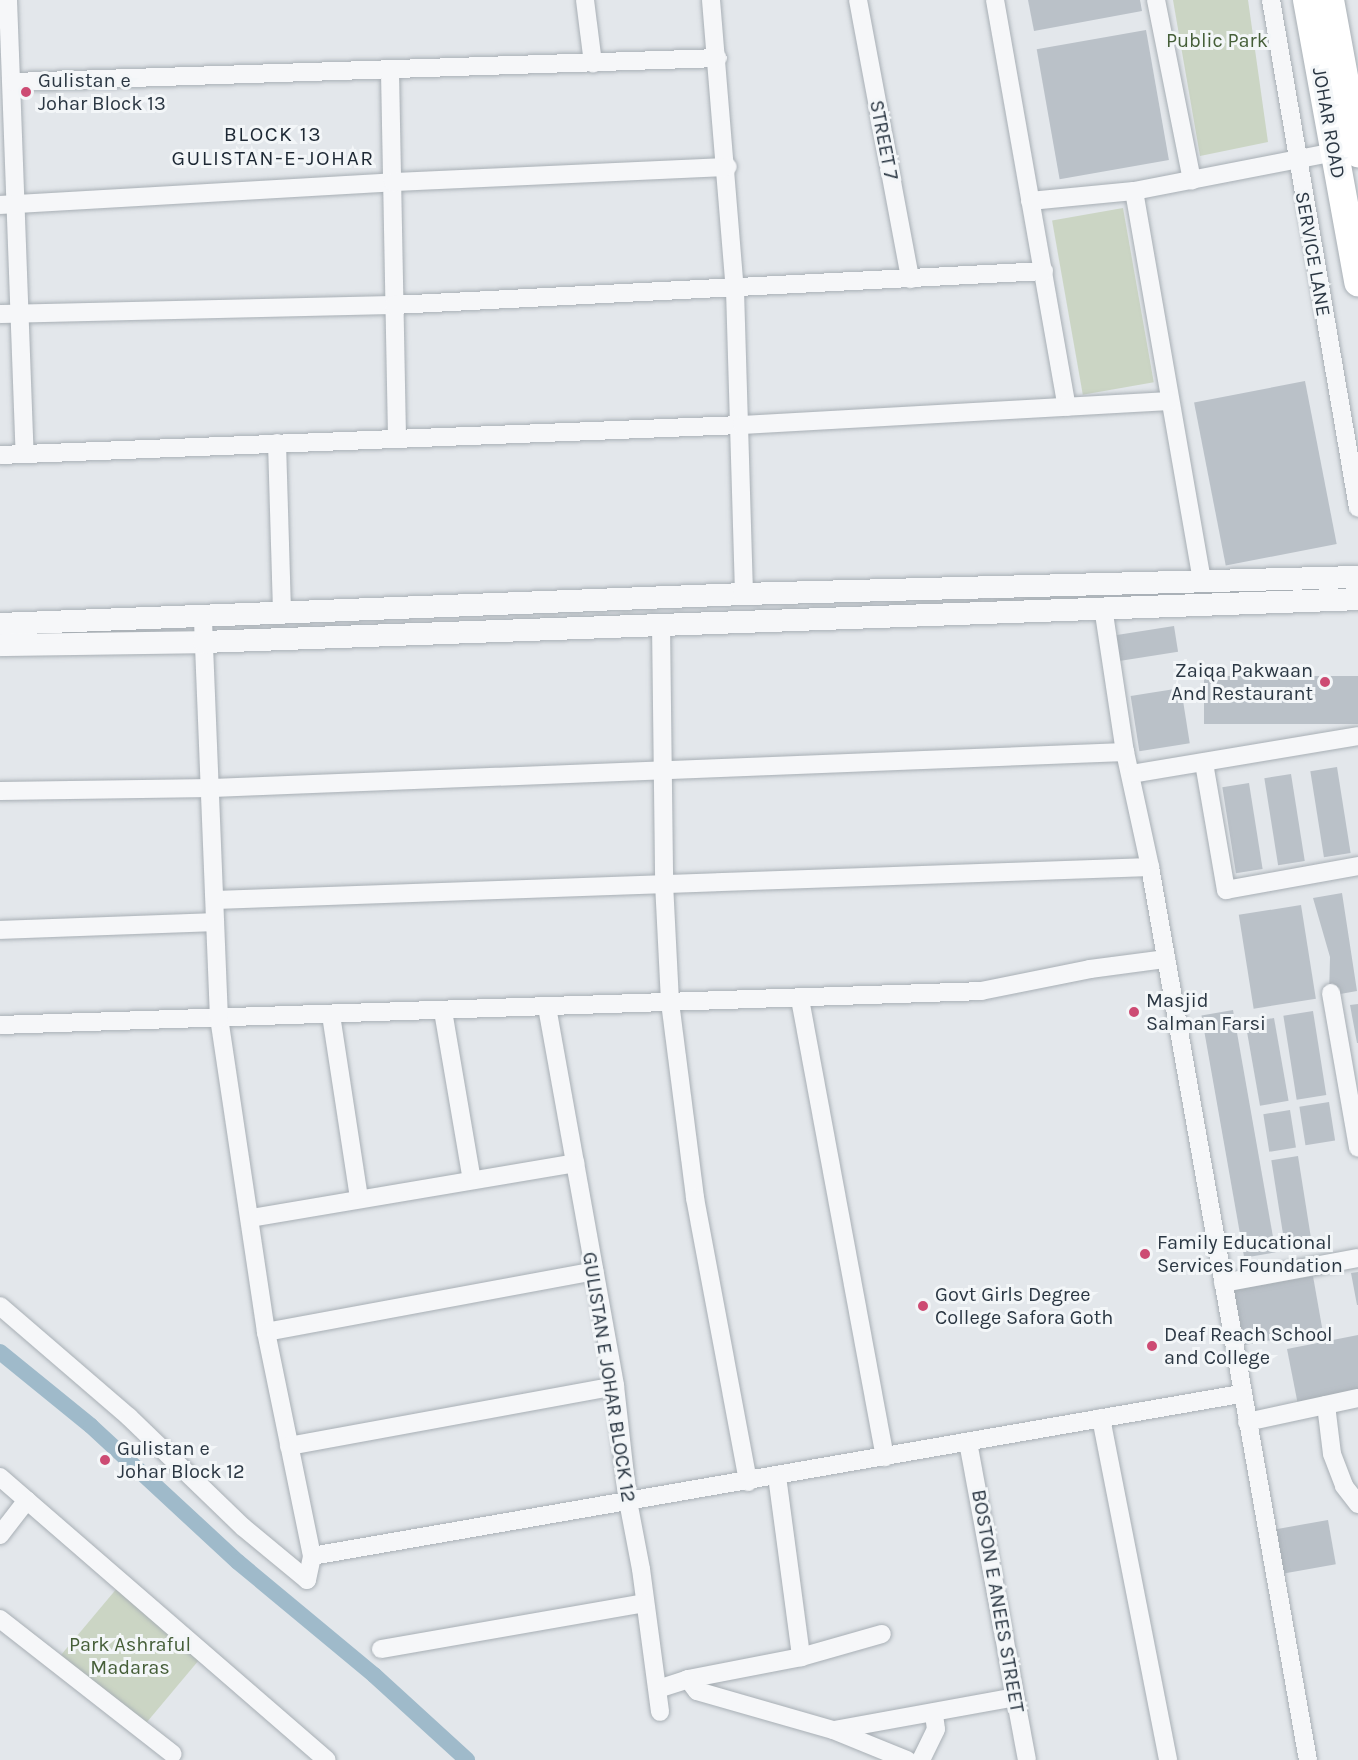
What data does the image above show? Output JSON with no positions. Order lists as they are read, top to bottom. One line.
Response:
{"streets":{"main road":["JOHAR ROAD"],"street":["STREET 7","SERVICE LANE","GULISTAN E JOHAR BLOCK 12","BOSTON E ANEES STREET"]},"districts":["BLOCK 13 GULISTAN-E-JOHAR"],"parks":["Public Park","Park Ashraful Madaras"],"places":["Gulistan e Johar Block 13","Zaiqa Pakwaan And Restaurant","Masjid Salman Farsi","Family Educational Services Foundation","Govt Girls Degree College Safora Goth","Deaf Reach School and College","Gulistan e Johar Block 12"]}
